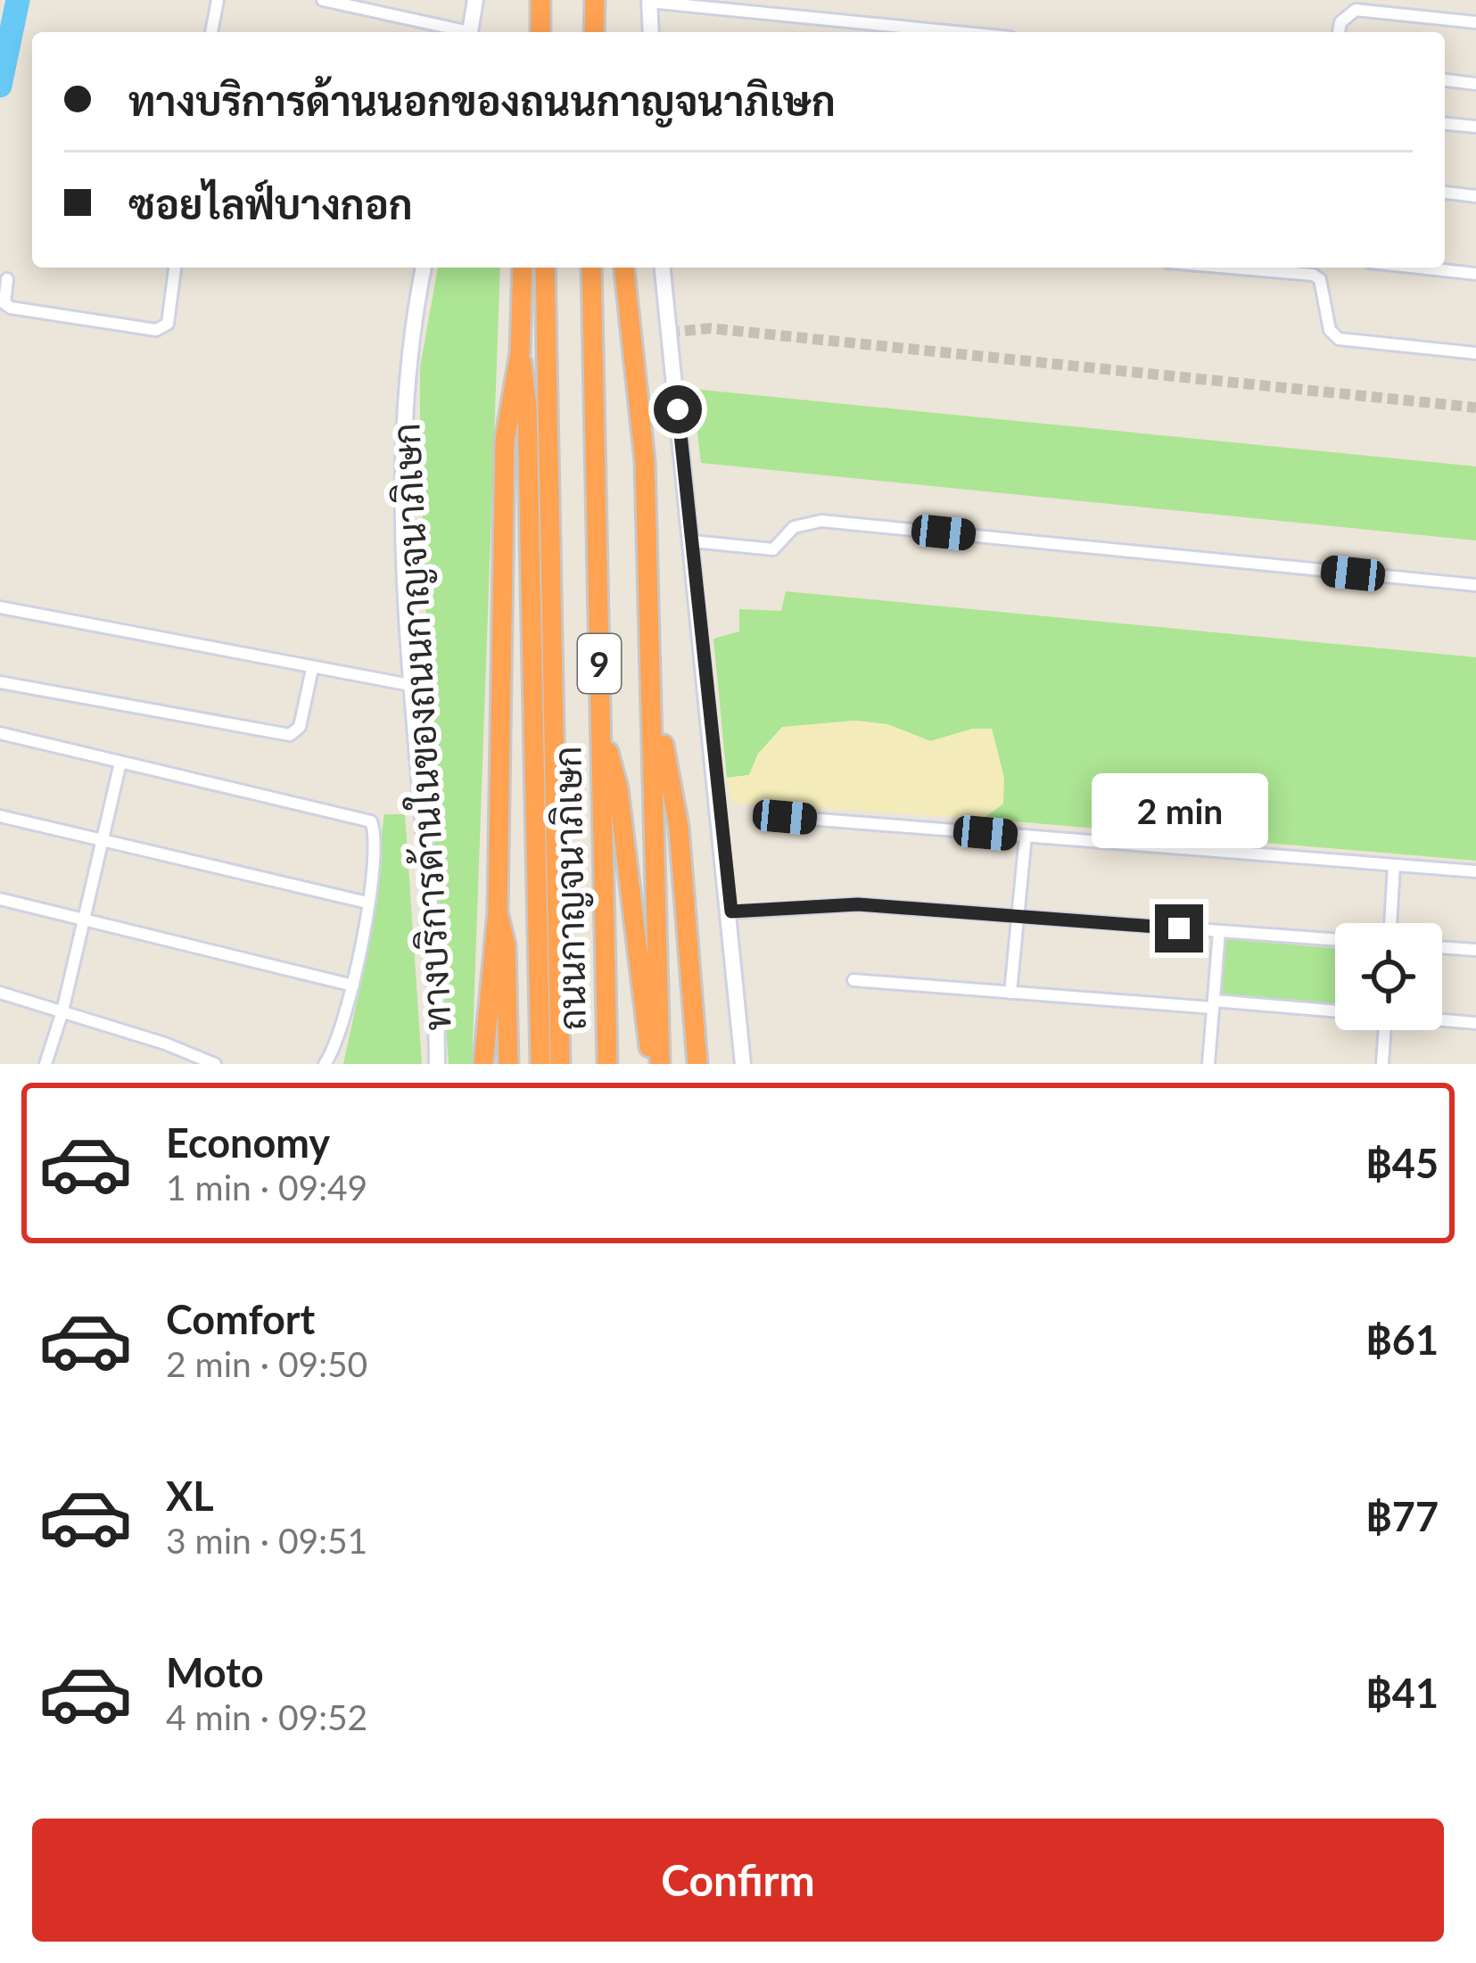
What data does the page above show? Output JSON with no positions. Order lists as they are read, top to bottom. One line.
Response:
{"streets":{"highway":["9","ถนนกาญจนาภิเษก"],"main road":["ทางบริการด้านในของถนนกาญจนาภิเษก"]},"page":{"banner":["ทางบริการด้านนอกของถนนกาญจนาภิเษก","ซอยไลฟ์บางกอก"],"bubble":"2 min","list":[{"name":"Economy","note":"1 min · 09:49","value":"฿45"},{"name":"Comfort","note":"2 min · 09:50","value":"฿61"},{"name":"XL","note":"3 min · 09:51","value":"฿77"},{"name":"Moto","note":"4 min · 09:52","value":"฿41"}],"buttons":"Confirm"}}
